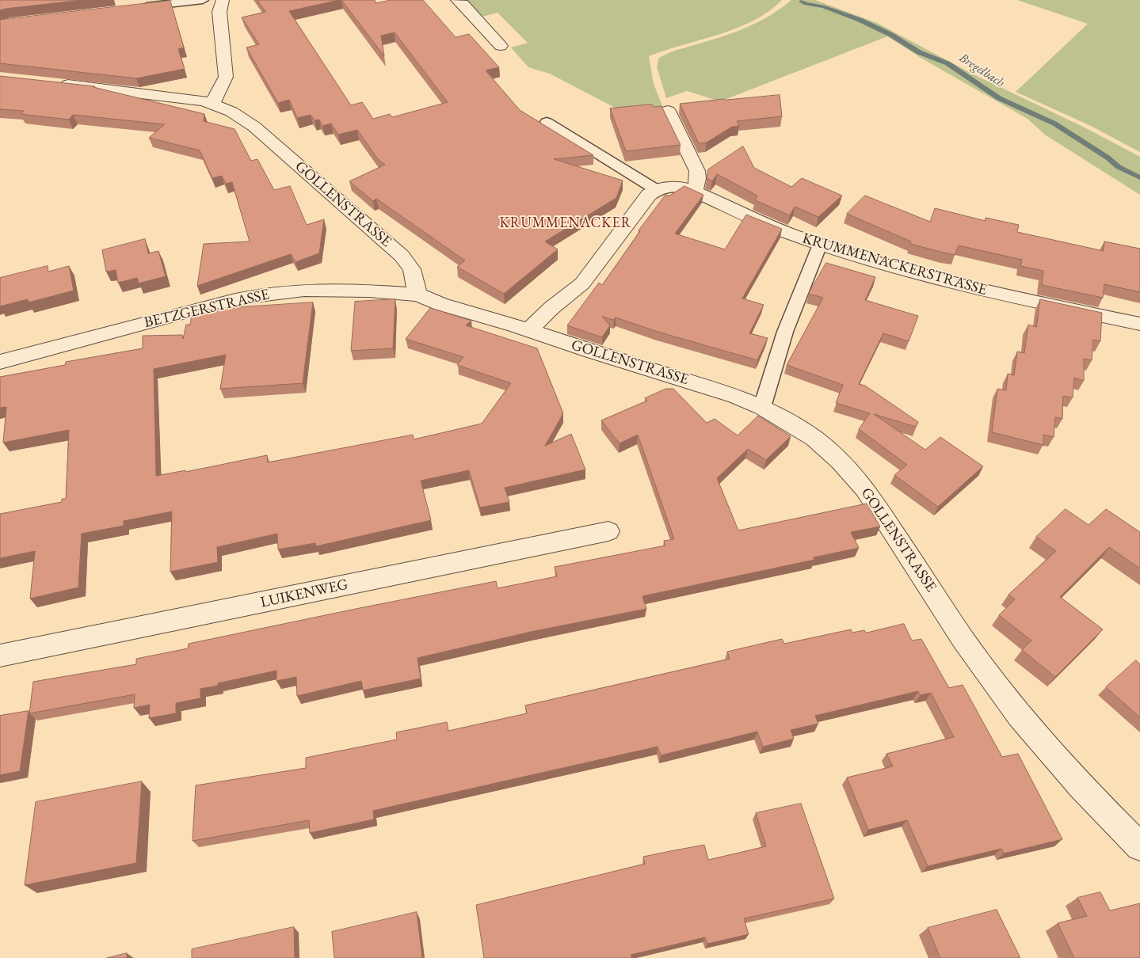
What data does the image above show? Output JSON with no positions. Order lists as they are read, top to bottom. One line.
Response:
{"streets":{"street":["GOLLENSTRASSE","KRUMMENACKERSTRASSE","BETZGERSTRASSE","LUIKENWEG"]},"crossings":[["GOLLENSTRASSE","BETZGERSTRASSE"]],"districts":["KRUMMENACKER"],"water":["Bregelbach"]}
